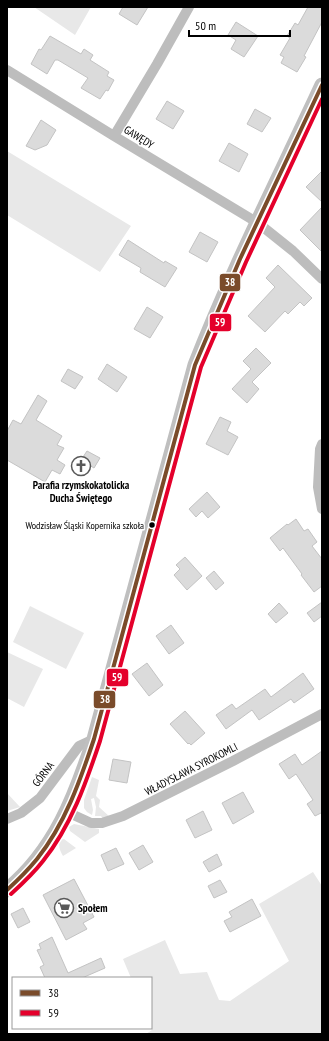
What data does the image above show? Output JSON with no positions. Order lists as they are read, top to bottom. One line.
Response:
{"streets":{"street":["GAWĘDY","WŁADYSŁAWA SYROKOMLI","GÓRNA"]},"places":{"church":["Parafia rzymskokatolicka Ducha Świętego"],"other":["Wodzisław Śląski Kopernika szkoła"],"supermarket":["Społem"]},"lines":["transit line 38","transit line 59"],"legend":["38","59"],"scale_bar":"50 m"}
